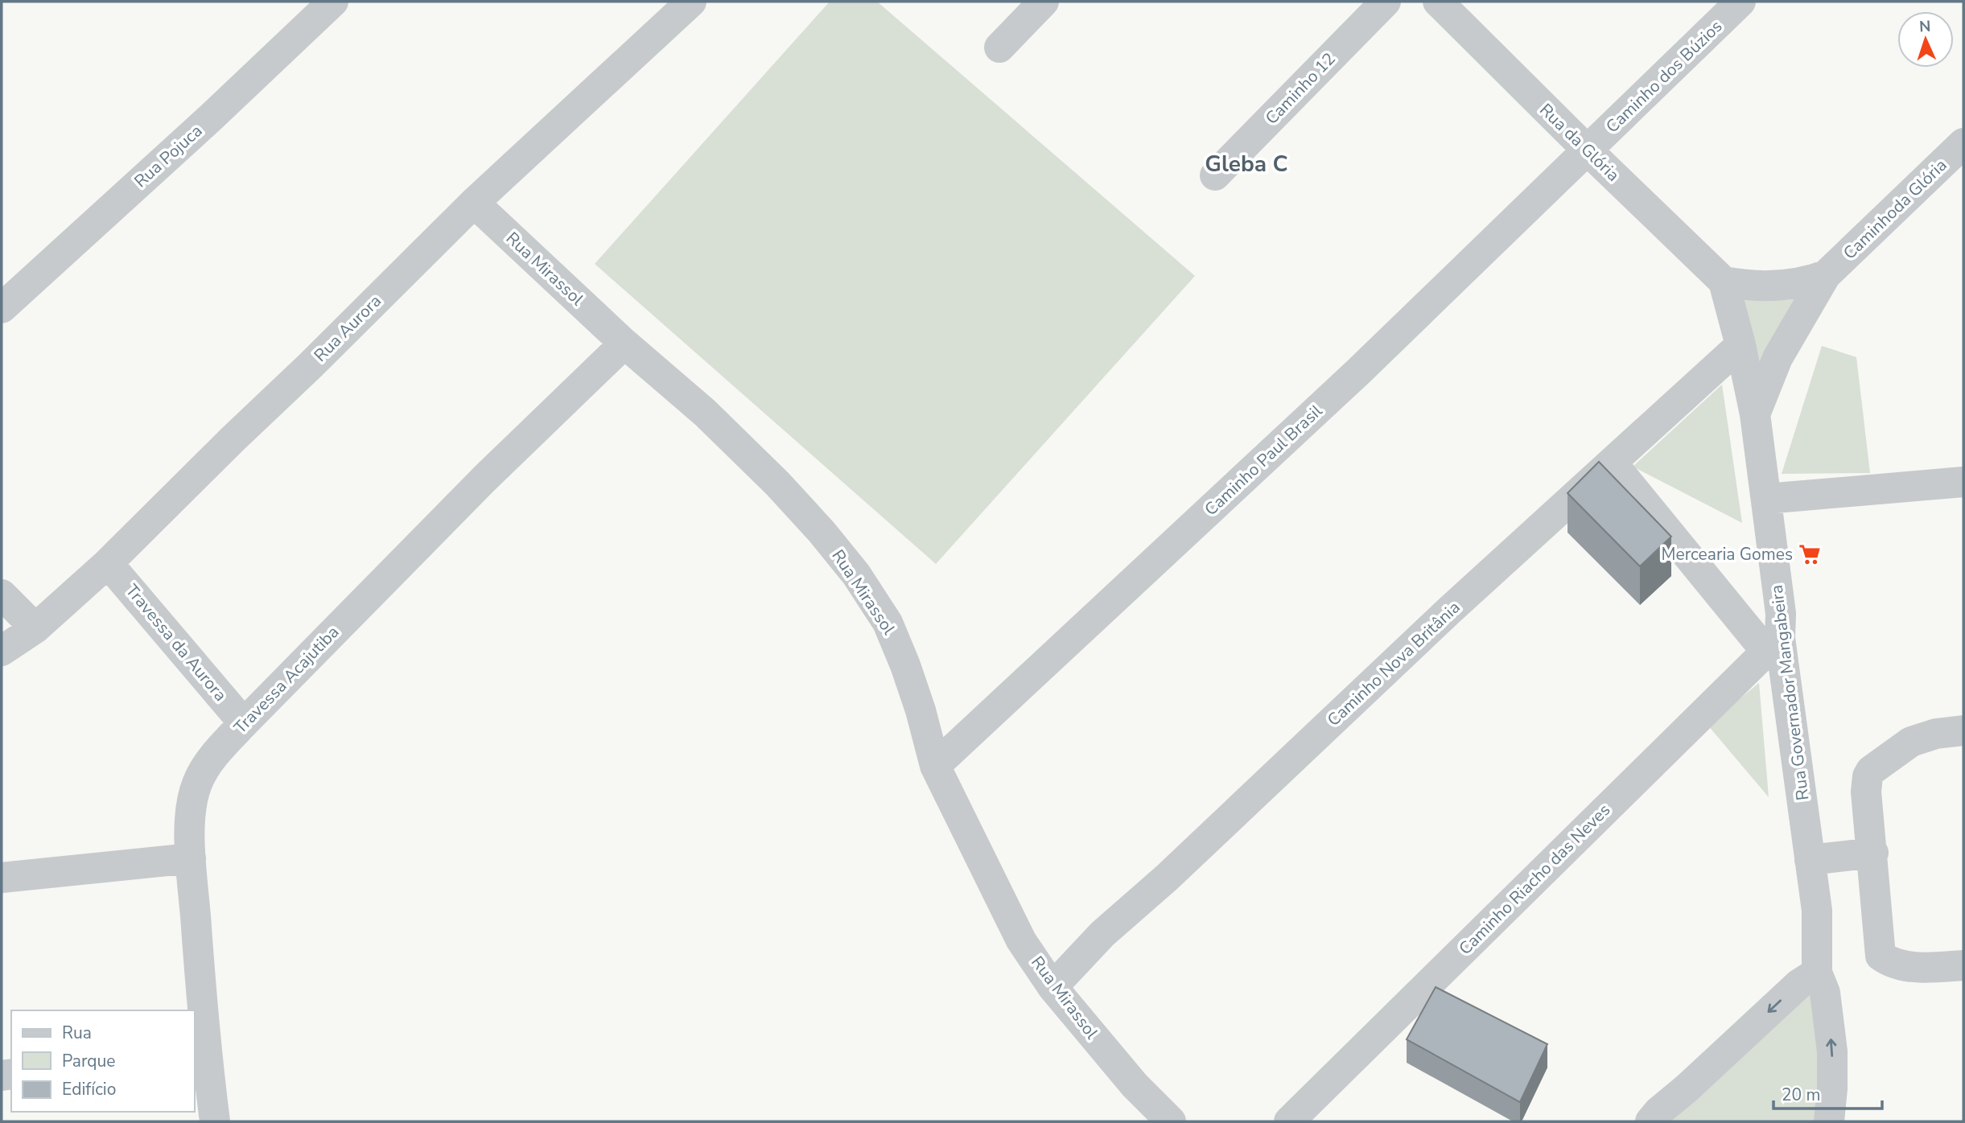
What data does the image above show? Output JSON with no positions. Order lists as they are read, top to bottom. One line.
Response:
{"streets":{"street":["Caminho dos Búzios","Caminho 12","Rua da Glória","Rua Pojuca","Caminhoda Glória","Rua Mirassol","Rua Aurora","Caminho Paul Brasil","Travessa da Aurora","Caminho Nova Britânia","Travessa Acajutiba","Rua Governador Mangabeira","Caminho Riacho das Neves"]},"crossings":[["Caminho dos Búzios","Rua da Glória"],["Caminho dos Búzios","Caminho Paul Brasil"],["Rua da Glória","Caminho Paul Brasil"],["Rua da Glória","Rua Governador Mangabeira"],["Caminhoda Glória","Rua Governador Mangabeira"],["Rua Mirassol","Rua Aurora"],["Rua Mirassol","Caminho Paul Brasil"],["Rua Mirassol","Caminho Nova Britânia"],["Rua Mirassol","Travessa Acajutiba"],["Rua Aurora","Travessa da Aurora"],["Travessa da Aurora","Travessa Acajutiba"],["Caminho Nova Britânia","Rua Governador Mangabeira"],["Rua Governador Mangabeira","Caminho Riacho das Neves"]],"districts":["Gleba C"],"places":{"supermarket":["Mercearia Gomes"]},"legend":["Rua","Parque","Edifício"],"scale_bar":"20 m","north":"top"}
